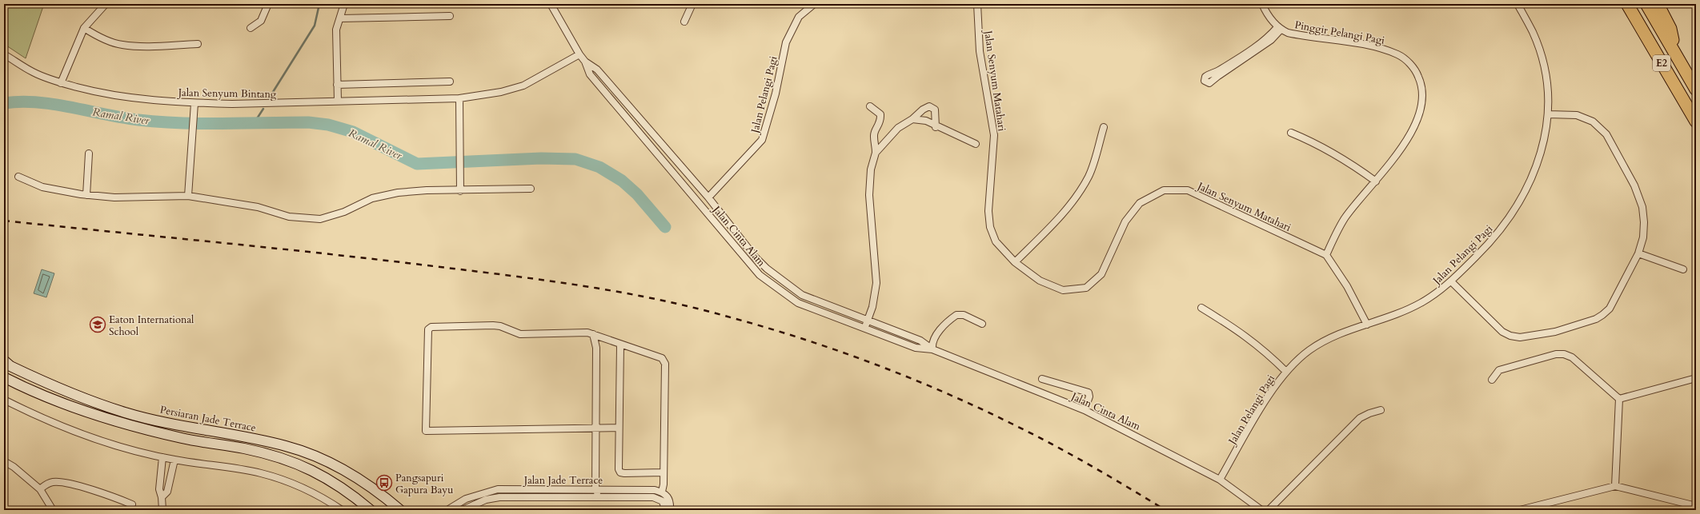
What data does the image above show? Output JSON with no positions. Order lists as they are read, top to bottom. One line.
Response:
{"streets":{"highway":["E2"],"street":["Pinggir Pelangi Pagi","Jalan Senyum Matahari","Jalan Senyum Bintang","Jalan Pelangi Pagi","Jalan Cinta Alam","Persiaran Jade Terrace","Jalan Jade Terrace"]},"crossings":[["Pinggir Pelangi Pagi","Jalan Senyum Matahari"],["Jalan Senyum Bintang","Jalan Cinta Alam"],["Jalan Pelangi Pagi","Jalan Cinta Alam"]],"water":["Ramal River"],"places":{"school or university":["Eaton International School"],"bus stop":["Pangsapuri Gapura Bayu"]}}
